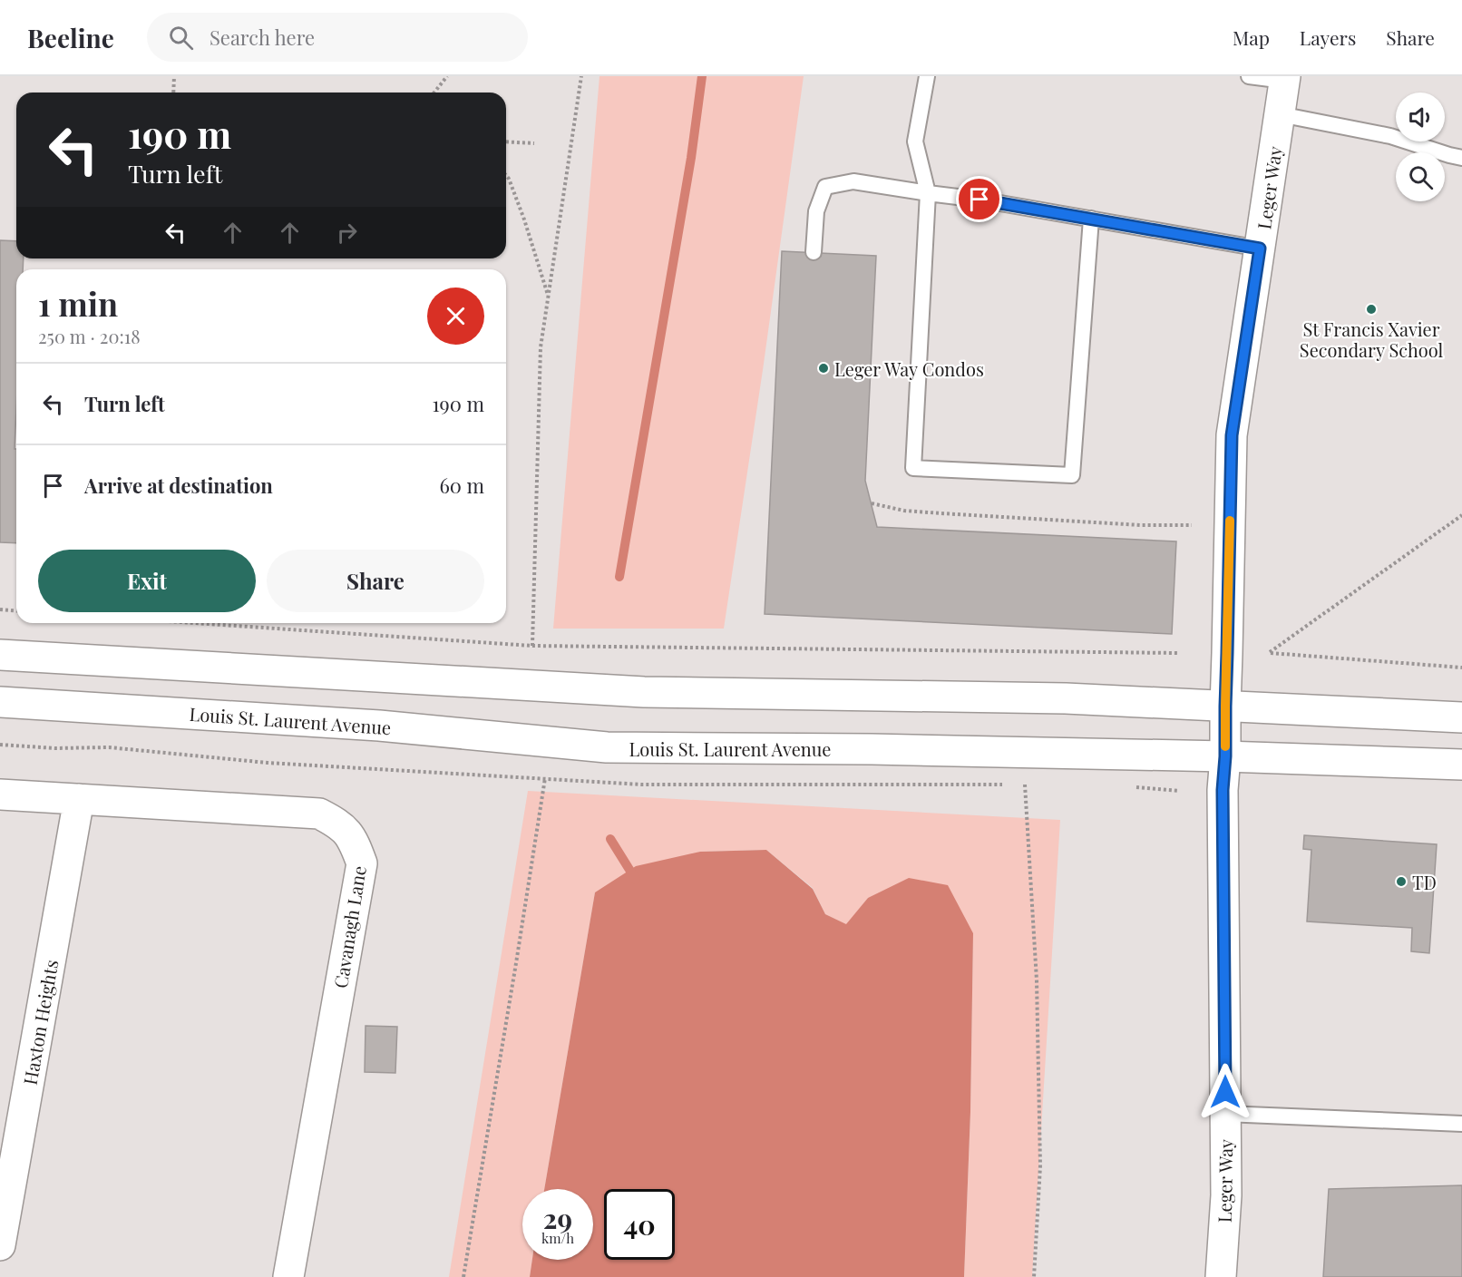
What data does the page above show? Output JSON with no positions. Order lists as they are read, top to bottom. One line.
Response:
{"streets":{"main road":["Leger Way","Louis St. Laurent Avenue","Cavanagh Lane","Haxton Heights"]},"crossings":[["Leger Way","Louis St. Laurent Avenue"],["Cavanagh Lane","Haxton Heights"]],"places":["St Francis Xavier Secondary School","Leger Way Condos","TD"],"page":{"header":"Beeline","search":"Search here","nav":["Map","Layers","Share"],"turn":["190 m","Turn left"],"heading":["1 min","250 m · 20:18"],"list":[{"name":"Turn left","value":"190 m"},{"name":"Arrive at destination","value":"60 m"}],"buttons":["Exit","Share"],"speed":"29 km/h","limit":"40"}}
